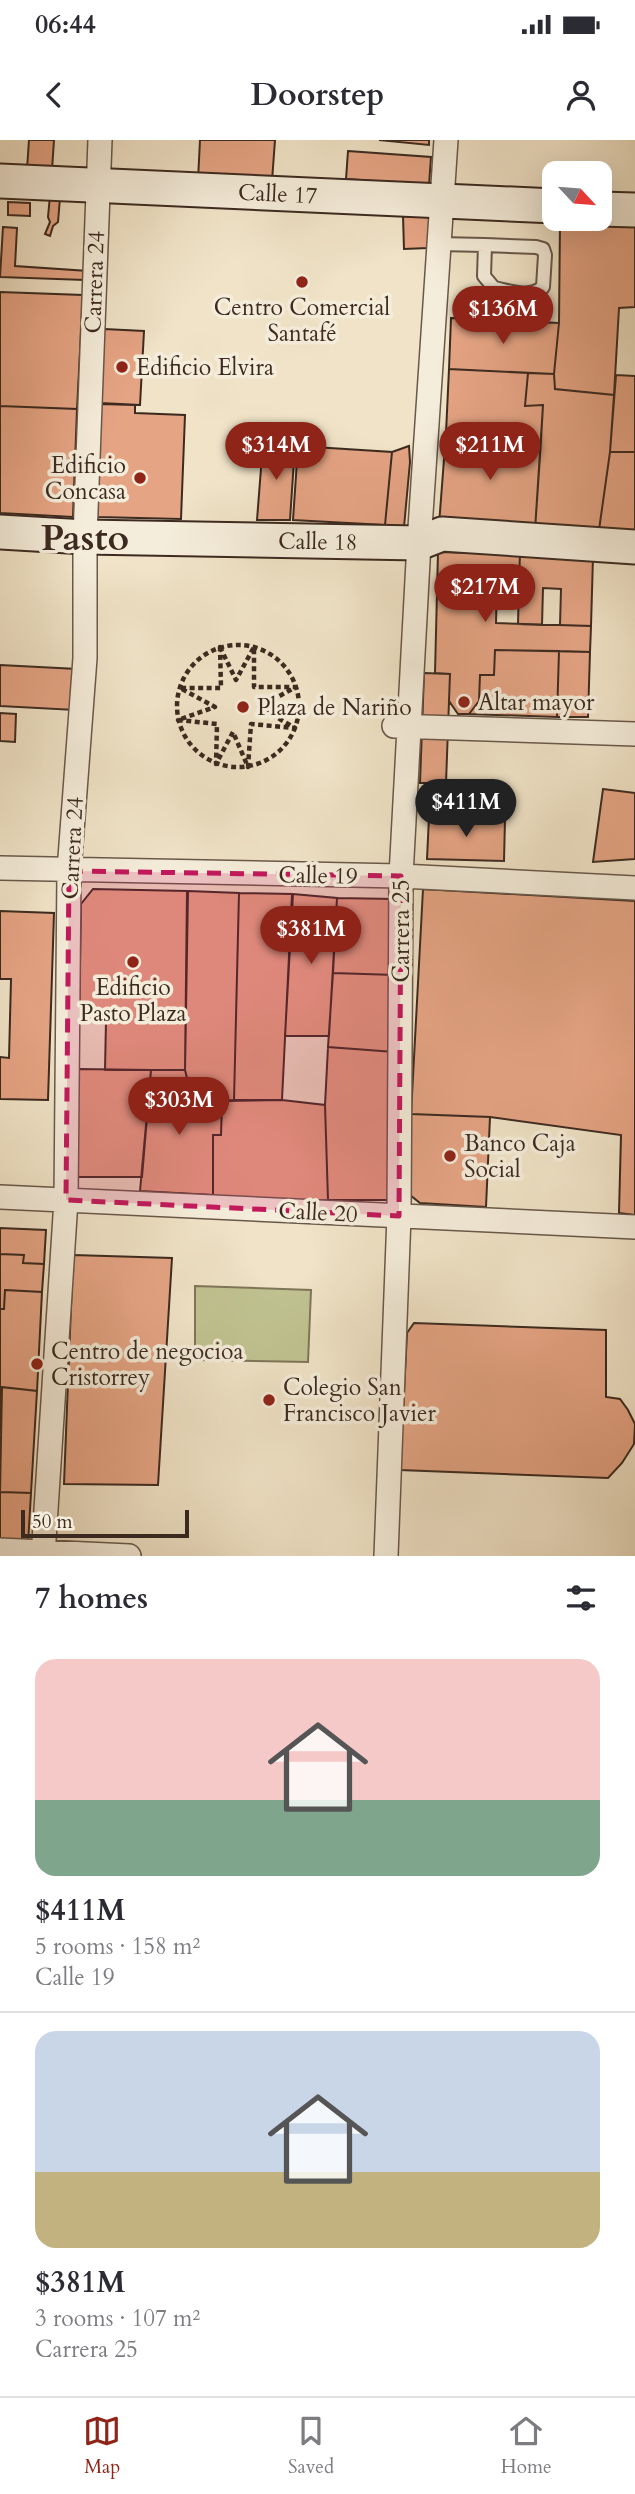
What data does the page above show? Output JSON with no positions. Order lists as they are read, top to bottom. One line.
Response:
{"streets":{"street":["Calle 17","Carrera 24","Calle 18","Calle 19","Carrera 25","Calle 20"]},"crossings":[["Calle 17","Carrera 24"],["Calle 17","Carrera 25"],["Carrera 24","Calle 18"],["Carrera 24","Calle 19"],["Carrera 24","Calle 20"],["Calle 18","Carrera 25"],["Calle 19","Carrera 25"],["Carrera 25","Calle 20"]],"districts":["Pasto"],"places":["Centro Comercial Santafé","Edificio Elvira","Edificio Concasa","Altar mayor","Plaza de Nariño","Edificio Pasto Plaza","Banco Caja Social","Centro de negocioa Cristorrey","Colegio San Francisco Javier"],"scale_bar":"50 m","north":"bottom right","page":{"status":"06:44","header":"Doorstep","price":["$136M","$314M","$211M","$217M","$411M","$381M","$303M"],"scale":"50 m","heading":"7 homes","list":[{"name":"$411M","note":"5 rooms · 158 m² · Calle 19"},{"name":"$381M","note":"3 rooms · 107 m² · Carrera 25"}],"tabs":["Map","Saved","Home"]}}
